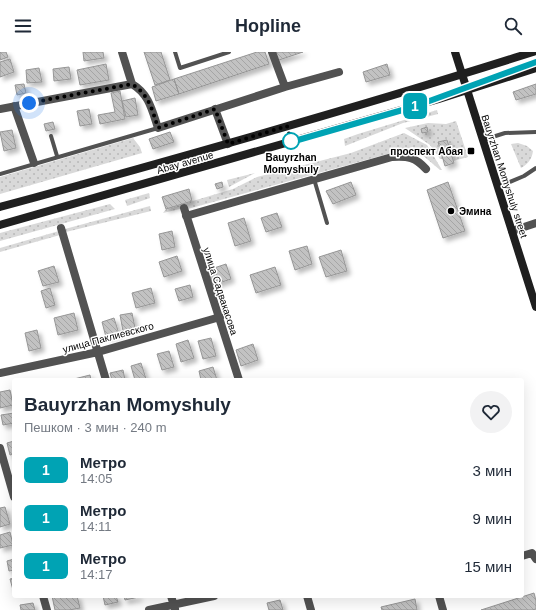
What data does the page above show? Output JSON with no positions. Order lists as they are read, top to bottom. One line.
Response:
{"streets":{"main road":["Abay avenue","Bauyrzhan Momyshuly street"],"street":["улица Садвакасова","улица Паклиевского"]},"crossings":[["Abay avenue","Bauyrzhan Momyshuly street"],["улица Садвакасова","улица Паклиевского"]],"places":{"other":["Bauyrzhan Momyshuly","Эмина"],"transit":["проспект Абая"]},"lines":["metro line 1"],"page":{"header":"Hopline","on_map":"1","heading":["Bauyrzhan Momyshuly","Пешком · 3 мин · 240 m"],"list":[{"mark":"1","name":"Метро","note":"14:05","value":"3 мин"},{"mark":"1","name":"Метро","note":"14:11","value":"9 мин"},{"mark":"1","name":"Метро","note":"14:17","value":"15 мин"}]}}
